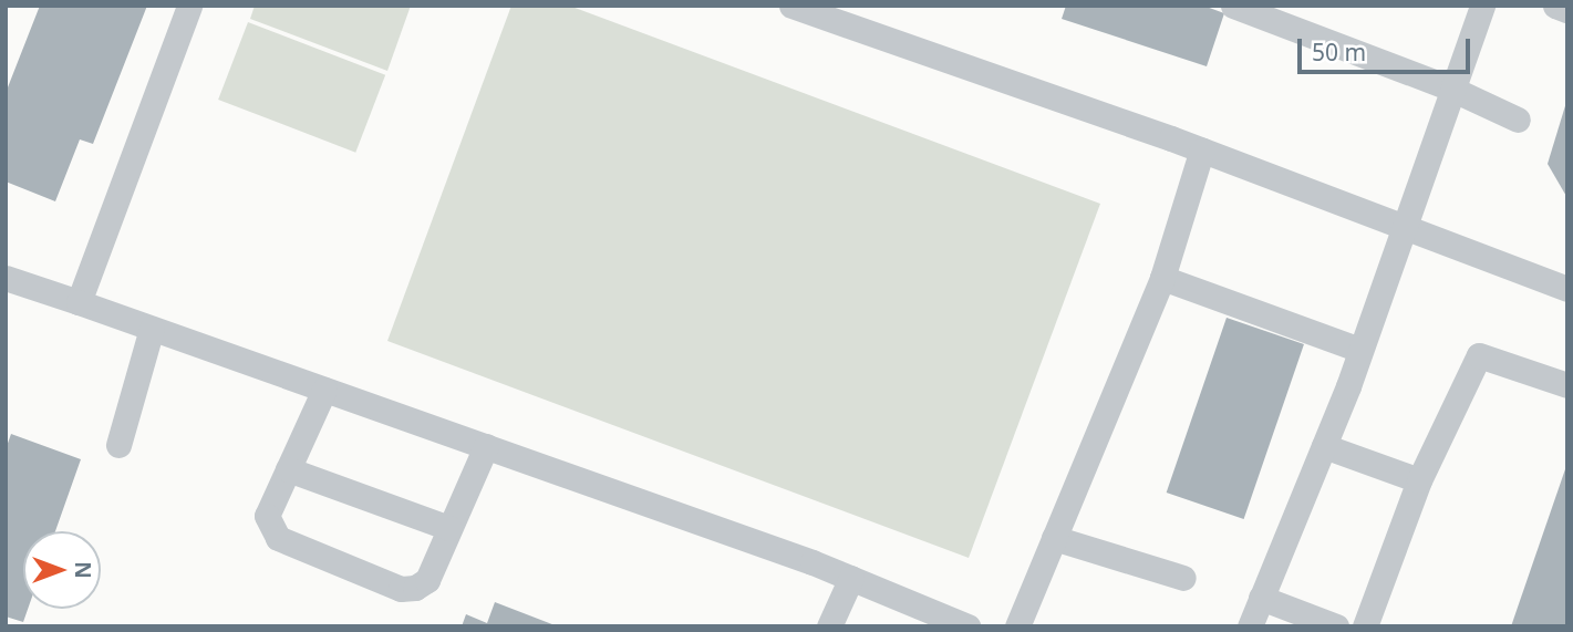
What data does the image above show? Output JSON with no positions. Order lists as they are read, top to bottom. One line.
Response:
{"scale_bar":"50 m","north":"right"}
